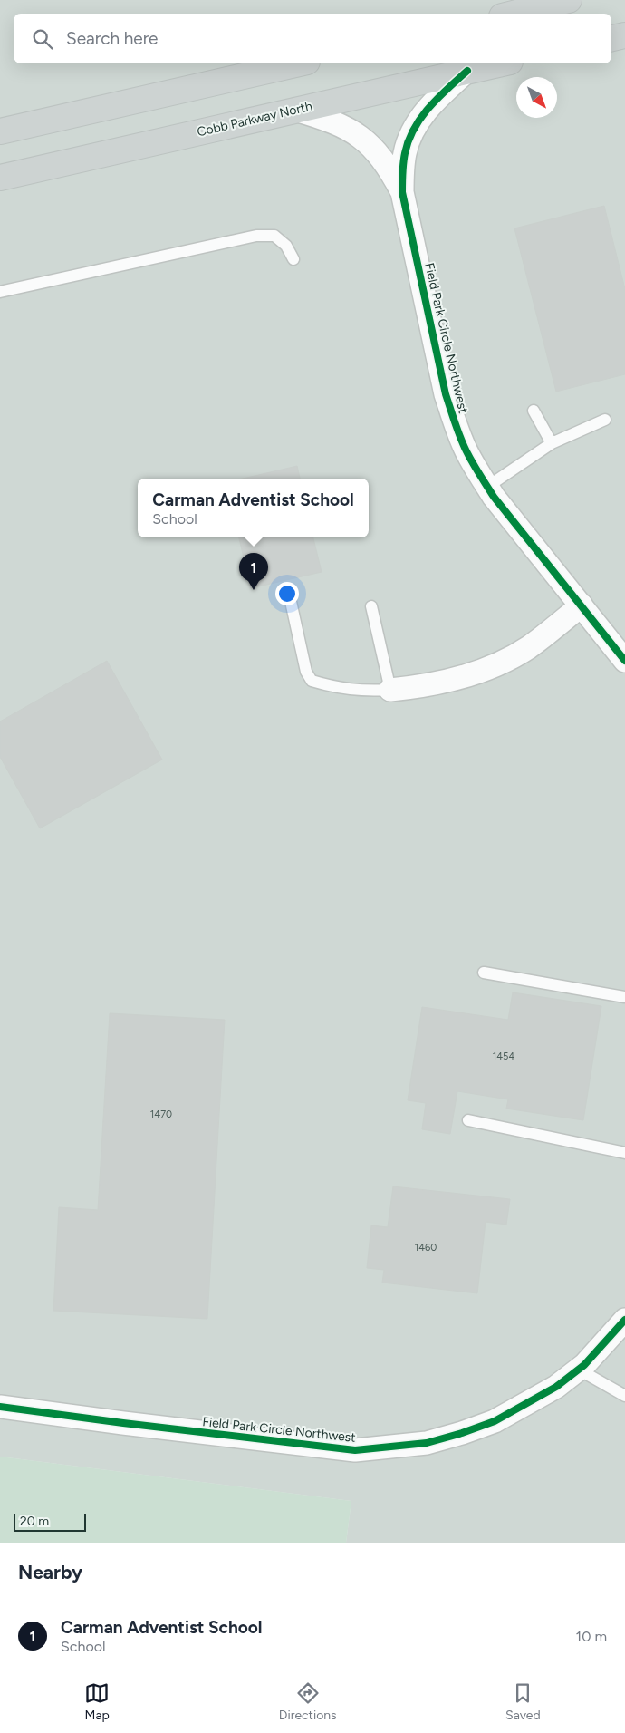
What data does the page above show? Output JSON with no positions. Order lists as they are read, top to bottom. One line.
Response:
{"streets":{"main road":["Cobb Parkway North"],"street":["Field Park Circle Northwest"]},"crossings":[["Cobb Parkway North","Field Park Circle Northwest"]],"house_numbers":["1454","1470","1460"],"scale_bar":"20 m","north":"bottom right","page":{"search":"Search here","popup":["Carman Adventist School","School"],"pins":"1","scale":"20 m","heading":"Nearby","list":[{"mark":"1","name":"Carman Adventist School","note":"School","value":"10 m"}],"nav":["Map","Directions","Saved"]}}
